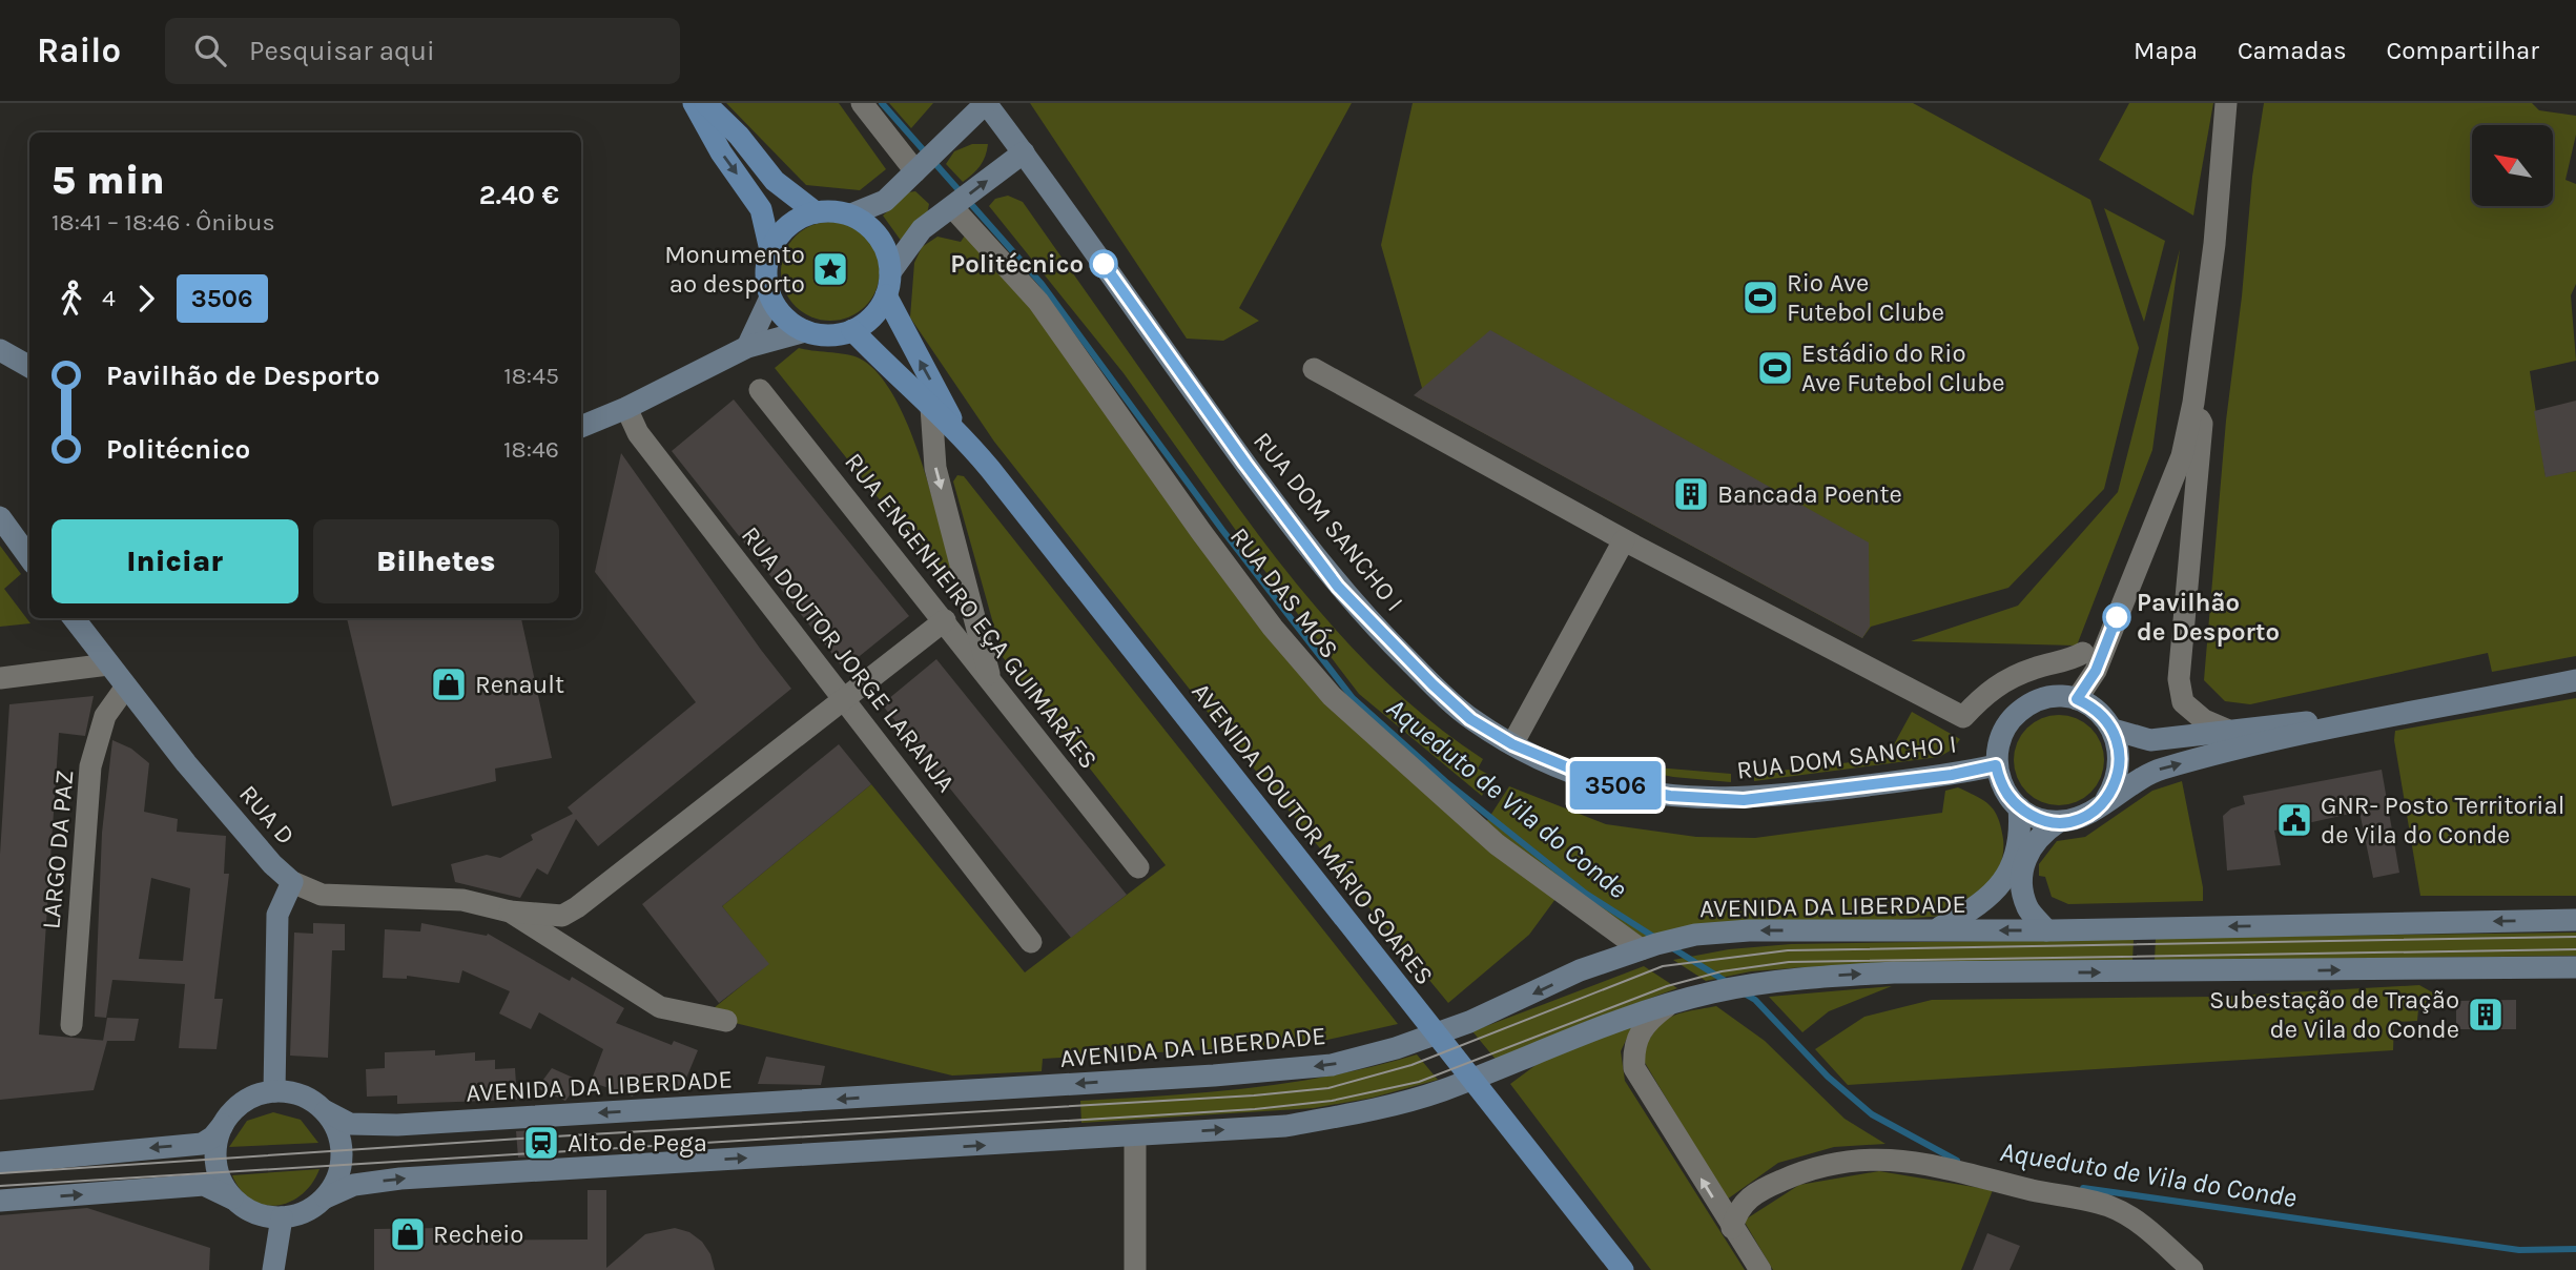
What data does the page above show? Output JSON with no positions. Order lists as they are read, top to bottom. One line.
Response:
{"streets":{"main road":["AVENIDA DOUTOR MÁRIO SOARES"],"street":["RUA DOM SANCHO I","RUA DAS MÓS","RUA ENGENHEIRO EÇA GUIMARÃES","RUA DOUTOR JORGE LARANJA","RUA D","LARGO DA PAZ","AVENIDA DA LIBERDADE"]},"crossings":[["RUA DOM SANCHO I","AVENIDA DOUTOR MÁRIO SOARES"],["RUA DAS MÓS","AVENIDA DA LIBERDADE"],["RUA D","LARGO DA PAZ"],["RUA D","AVENIDA DA LIBERDADE"]],"water":["Aqueduto de Vila do Conde"],"places":{"other":["Politécnico","Pavilhão de Desporto"],"place":["Monumento ao desporto"],"sports":["Rio Ave Futebol Clube","Estádio do Rio Ave Futebol Clube"],"building":["Bancada Poente","Subestação de Tração de Vila do Conde"],"shop":["Renault","Recheio"],"public building":["GNR- Posto Territorial de Vila do Conde"],"station":["Alto de Pega"]},"lines":["bus line 3506"],"north":"top left","page":{"header":"Railo","search":"Pesquisar aqui","nav":["Mapa","Camadas","Compartilhar"],"on_map":"3506","heading":["5 min","18:41 – 18:46 · Ônibus","2.40 €"],"legs":["4","3506"],"list":[{"name":"Pavilhão de Desporto","value":"18:45"},{"name":"Politécnico","value":"18:46"}],"buttons":["Iniciar","Bilhetes"]}}
